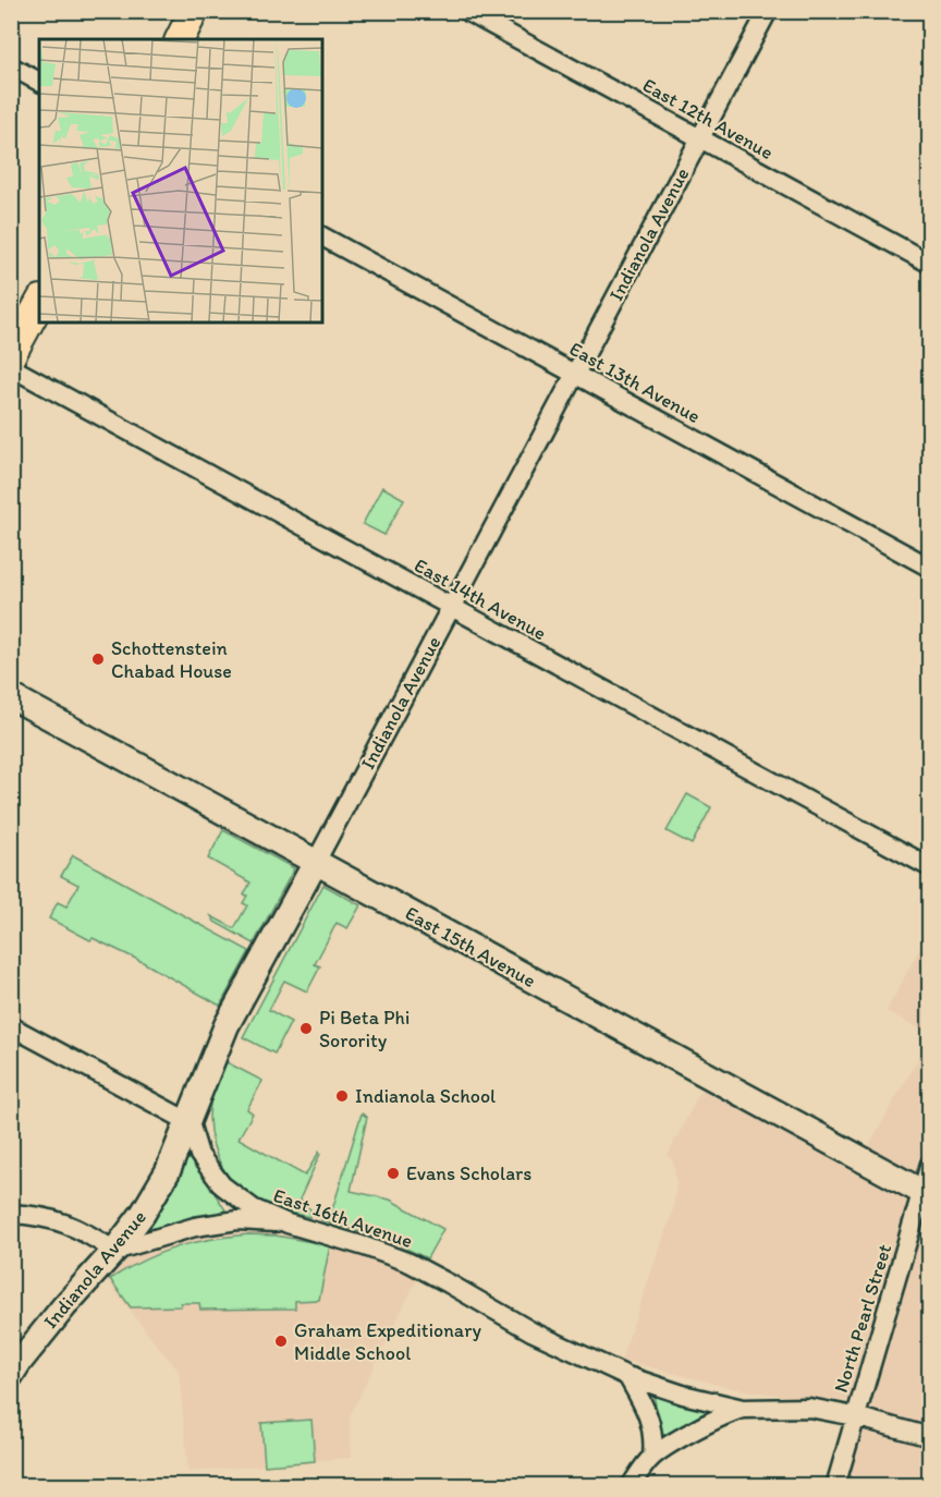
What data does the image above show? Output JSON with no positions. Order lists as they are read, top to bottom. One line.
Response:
{"streets":{"street":["East 12th Avenue","Indianola Avenue","East 13th Avenue","East 14th Avenue","East 15th Avenue","East 16th Avenue","North Pearl Street"]},"crossings":[["East 12th Avenue","Indianola Avenue"],["Indianola Avenue","East 13th Avenue"],["Indianola Avenue","East 14th Avenue"],["Indianola Avenue","East 15th Avenue"],["Indianola Avenue","East 16th Avenue"],["East 15th Avenue","North Pearl Street"],["East 16th Avenue","North Pearl Street"]],"places":["Schottenstein Chabad House","Pi Beta Phi Sorority","Indianola School","Evans Scholars","Graham Expeditionary Middle School"]}
